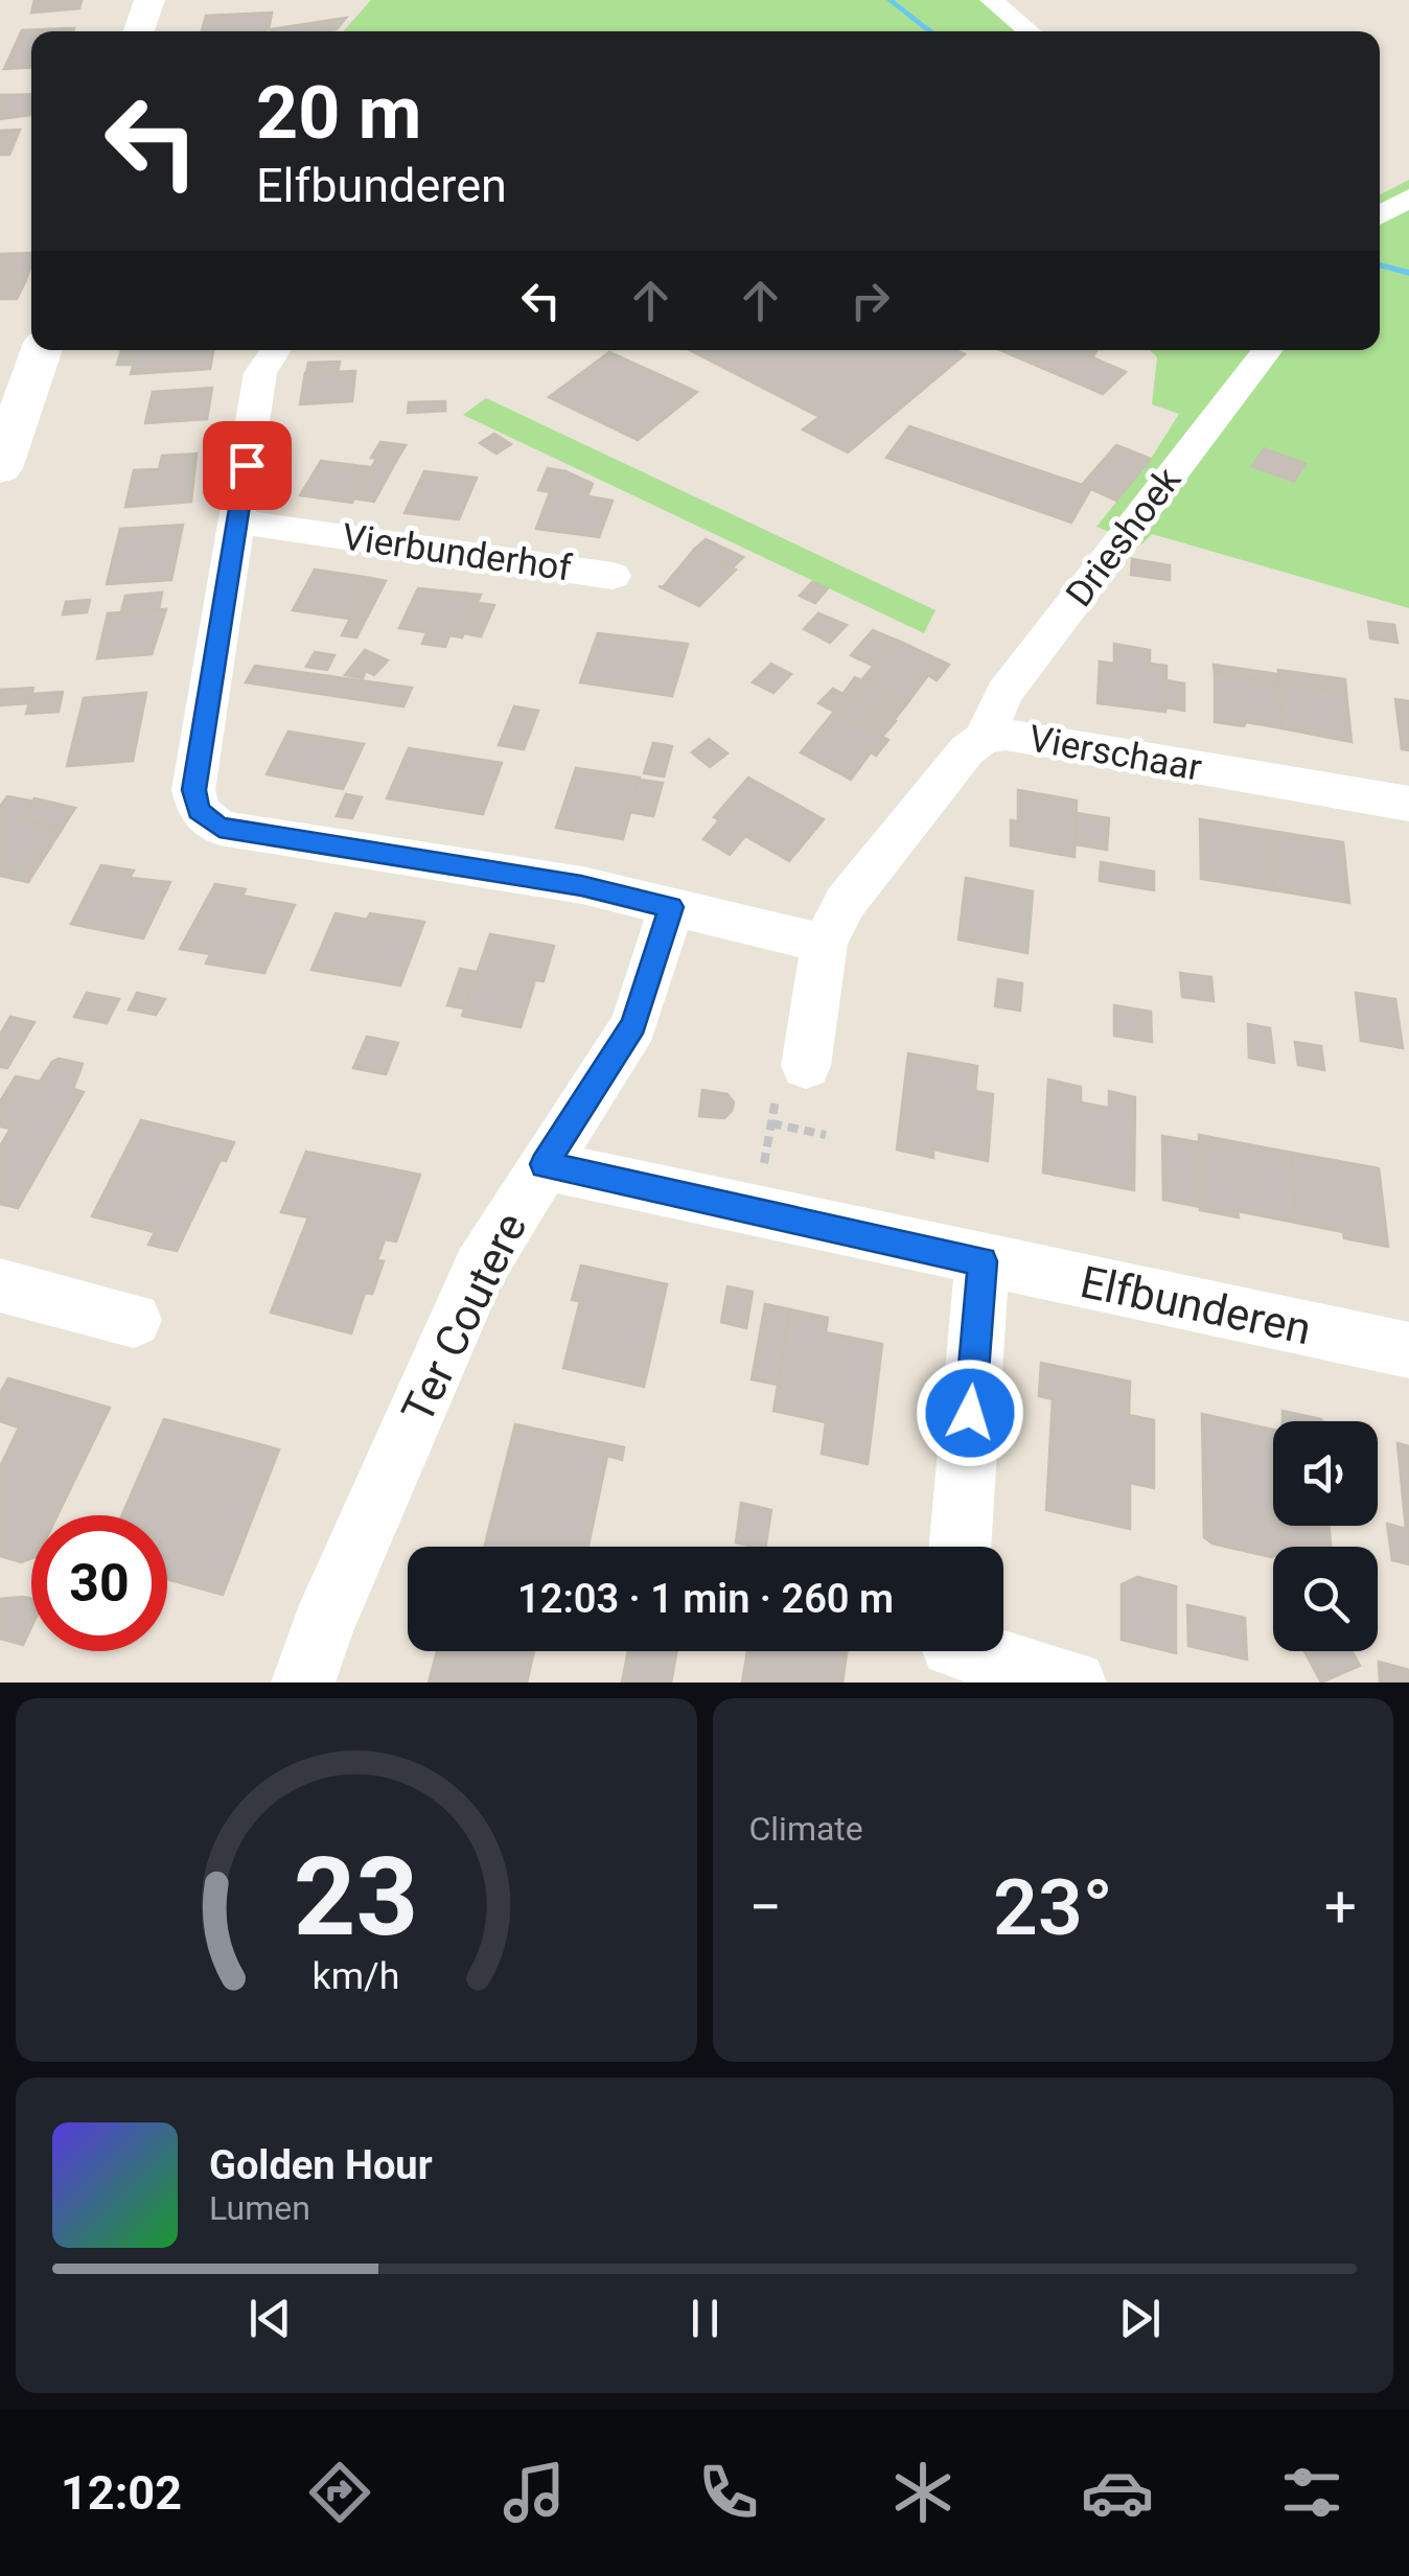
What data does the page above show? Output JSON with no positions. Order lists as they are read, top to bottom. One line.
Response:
{"streets":{"street":["Drieshoek","Vierbunderhof","Vierschaar","Elfbunderen","Ter Coutere"]},"crossings":[["Drieshoek","Vierschaar"],["Elfbunderen","Ter Coutere"]],"page":{"turn":["20 m","Elfbunderen"],"limit":"30","trip":"12:03 · 1 min · 260 m","tile":"Climate","heat":["−","23°","+"],"song":["Golden Hour","Lumen"],"tabs":"12:02","gauge":["23","km/h"]}}
